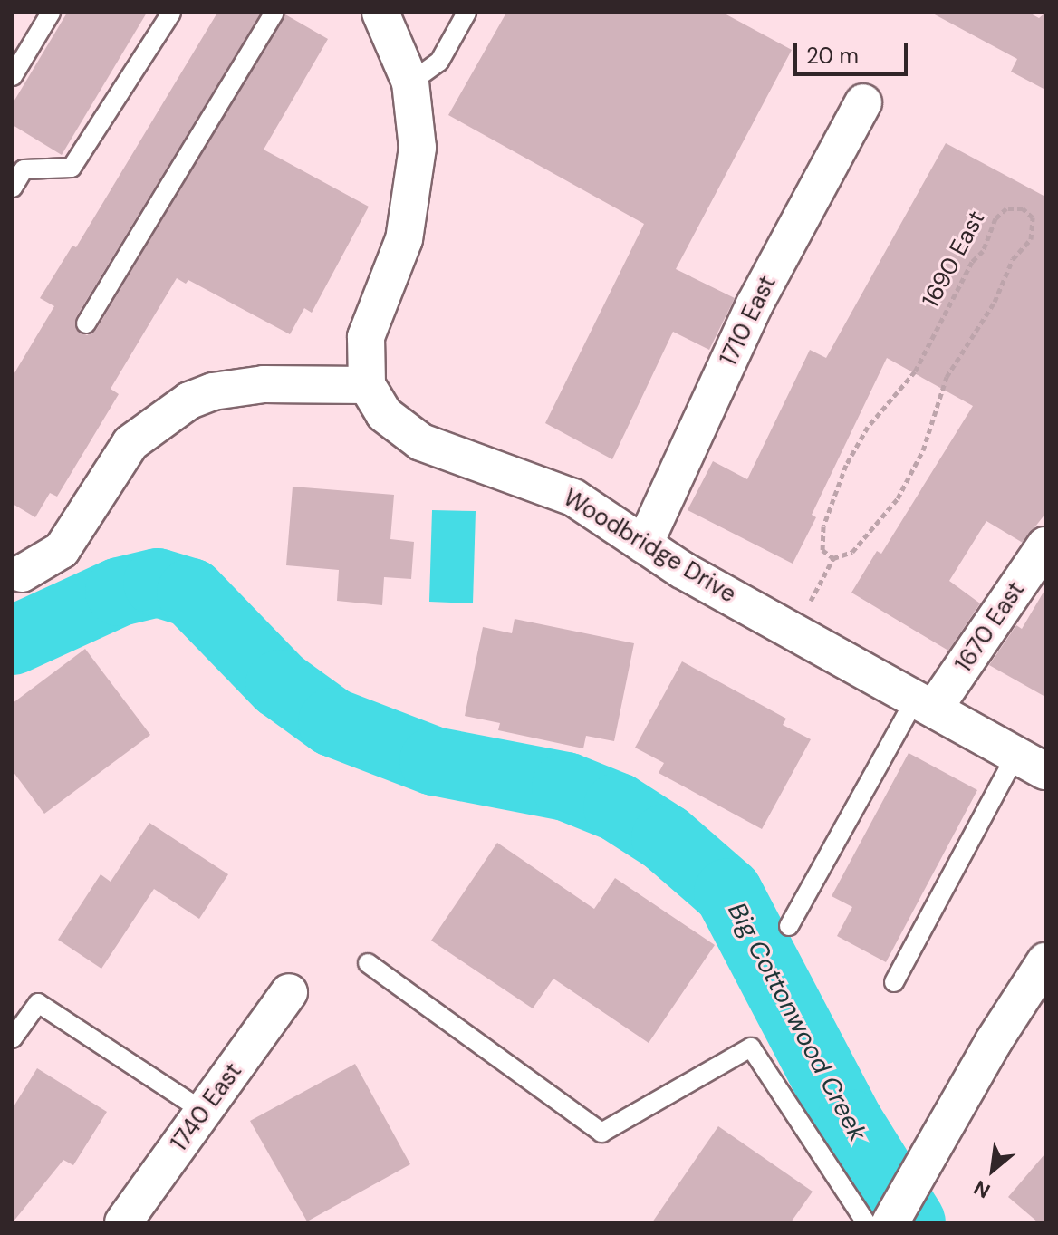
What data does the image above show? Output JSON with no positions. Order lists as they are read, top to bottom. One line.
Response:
{"streets":{"street":["1710 East","Woodbridge Drive","1670 East","1740 East"],"path":["1690 East"]},"crossings":[["1710 East","Woodbridge Drive"],["Woodbridge Drive","1670 East"]],"water":["Big Cottonwood Creek"],"scale_bar":"20 m","north":"bottom left"}
